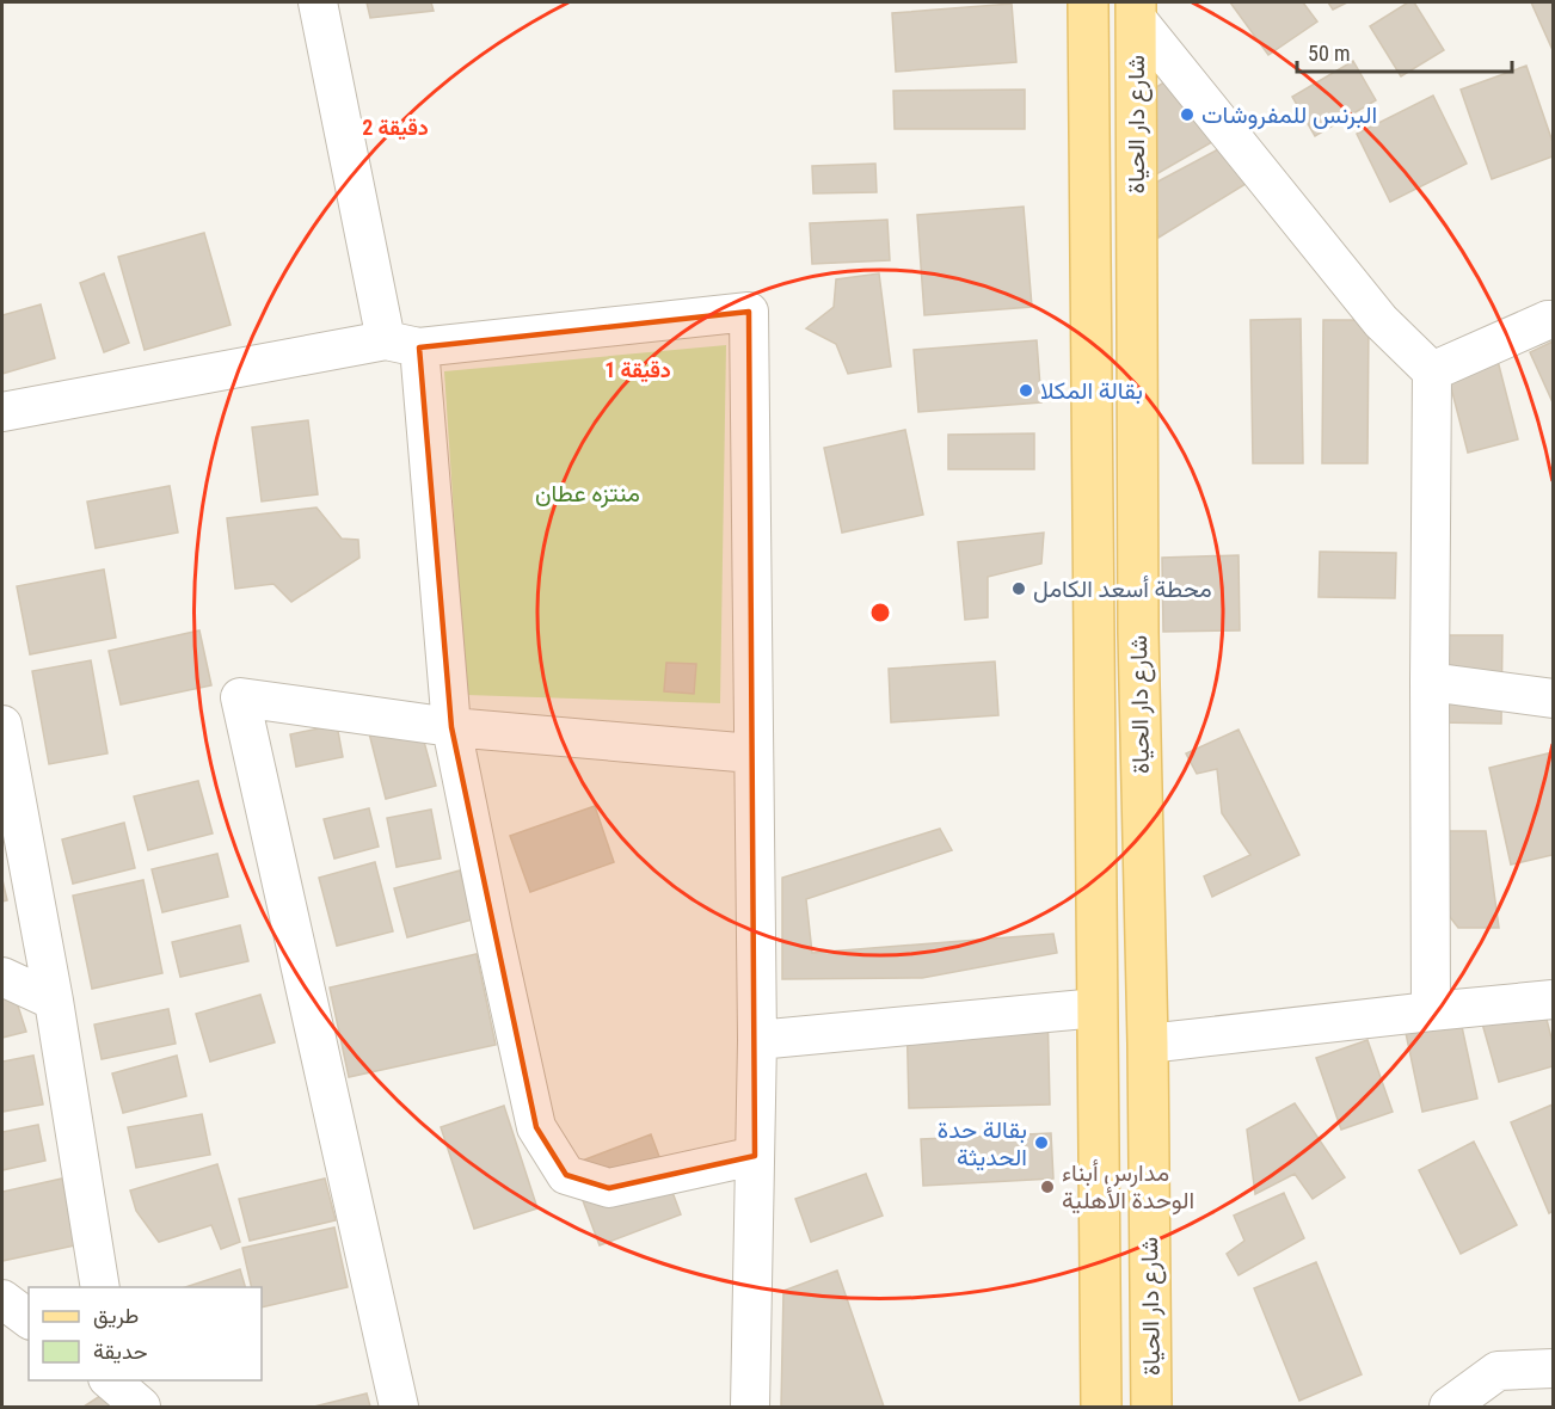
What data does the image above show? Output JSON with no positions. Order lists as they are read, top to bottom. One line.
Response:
{"streets":{"main road":["شارع دار الحياة"]},"parks":["منتزه عطان"],"places":["البرنس للمفروشات","بقالة المكلا","محطة أسعد الكامل","بقالة حدة الحديثة","مدارس أبناء الوحدة الأهلية"],"legend":["طريق","حديقة"],"scale_bar":"50 m","rings":["2 دقيقة","1 دقيقة"]}
